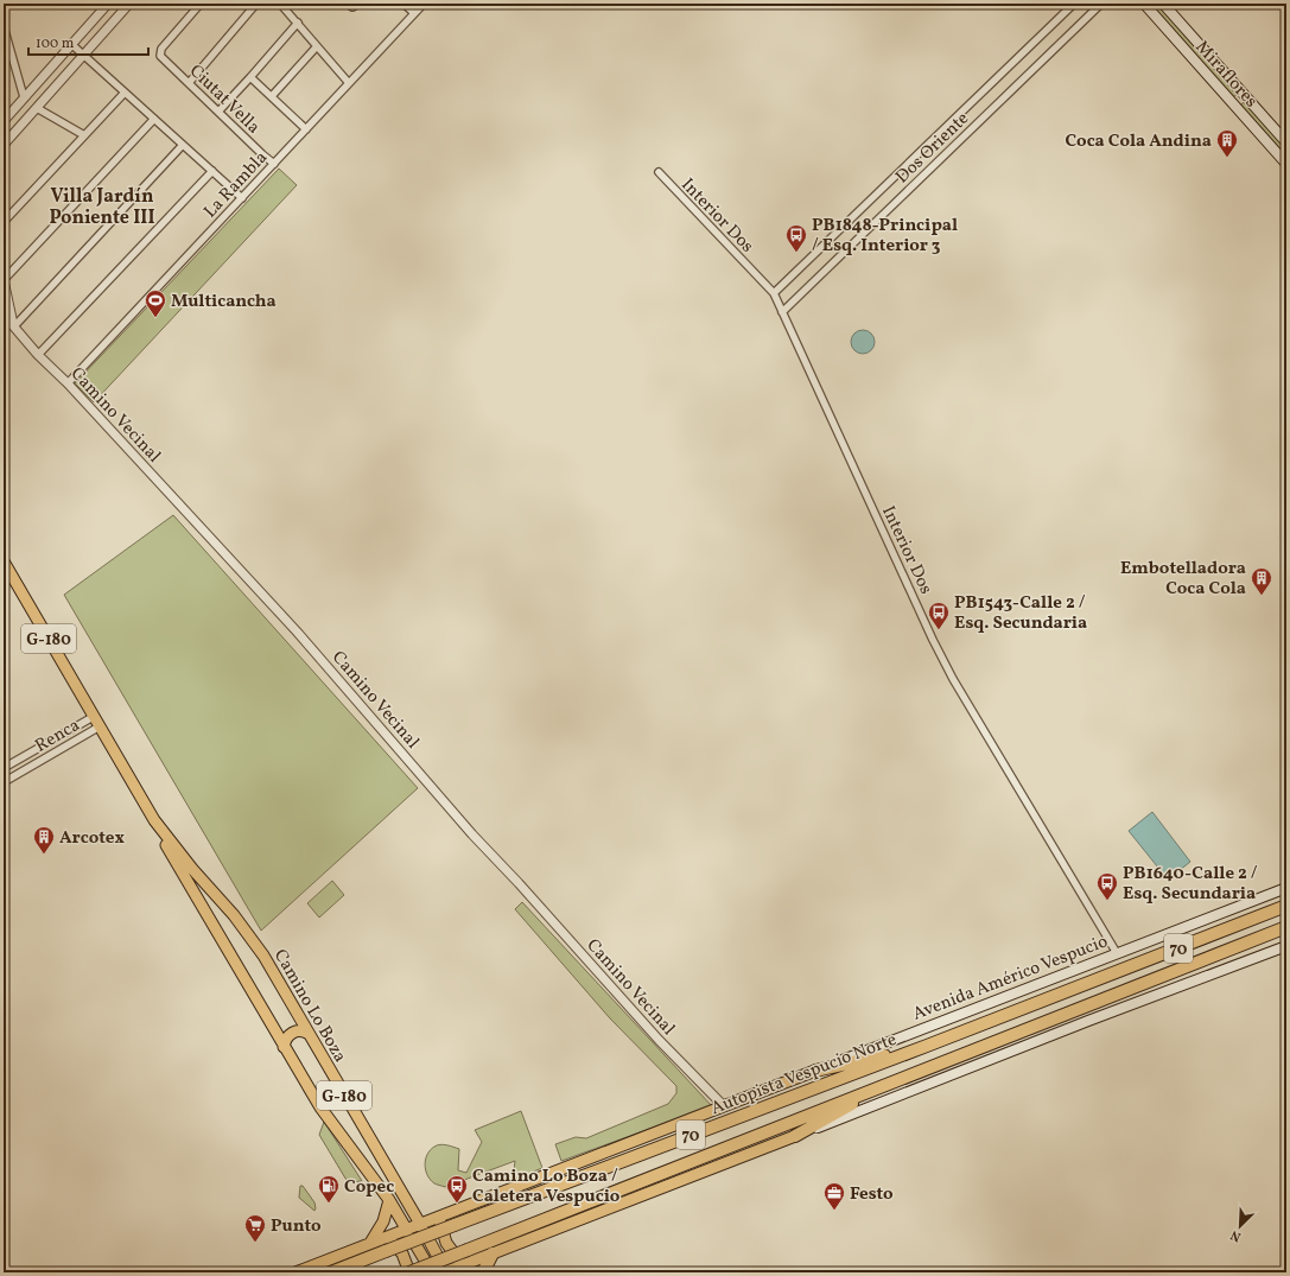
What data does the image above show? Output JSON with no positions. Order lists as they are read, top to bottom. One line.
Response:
{"streets":{"highway":["70","Autopista Vespucio Norte"],"main road":["Miraflores","G-180","Avenida Américo Vespucio","Camino Lo Boza"],"street":["Ciutat Vella","Dos Oriente","La Rambla","Interior Dos","Camino Vecinal","Renca"]},"crossings":[["Ciutat Vella","La Rambla"],["Dos Oriente","Interior Dos"],["La Rambla","Camino Vecinal"],["Interior Dos","Avenida Américo Vespucio"],["Camino Vecinal","Avenida Américo Vespucio"],["Renca","Camino Lo Boza"],["Avenida Américo Vespucio","Camino Lo Boza"]],"districts":["Villa Jardín Poniente III"],"places":{"building":["Coca Cola Andina","Embotelladora Coca Cola","Arcotex"],"bus stop":["PB1848-Principal / Esq. Interior 3","PB1543-Calle 2 / Esq. Secundaria","PB1640-Calle 2 / Esq. Secundaria","Camino Lo Boza / Caletera Vespucio"],"sports":["Multicancha"],"fuel station":["Copec"],"office":["Festo"],"supermarket":["Punto"]},"scale_bar":"100 m","north":"bottom left"}
